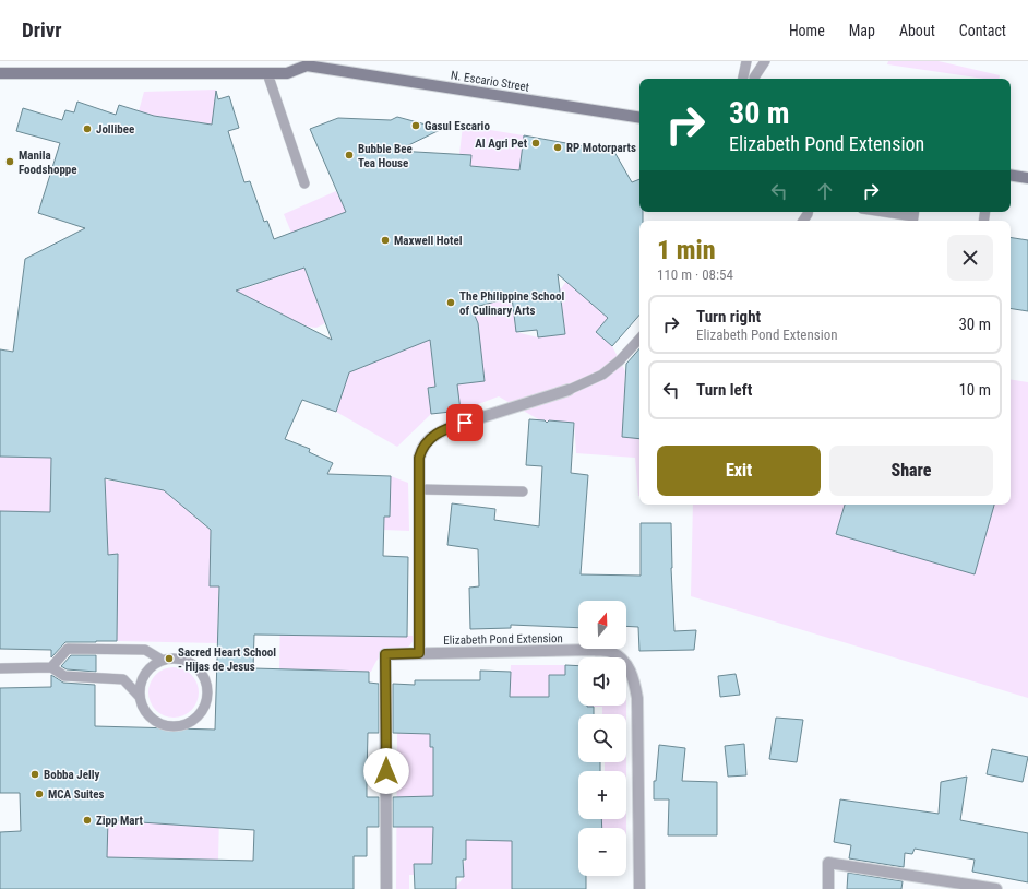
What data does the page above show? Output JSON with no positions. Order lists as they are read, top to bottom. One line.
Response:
{"streets":{"main road":["N. Escario Street"],"street":["Elizabeth Pond Extension"]},"places":["Gasul Escario","Jollibee","Al Agri Pet","RP Motorparts","Bubble Bee Tea House","Manila Foodshoppe","Maxwell Hotel","The Philippine School of Culinary Arts","Sacred Heart School - Hijas de Jesus","Bobba Jelly","MCA Suites","Zipp Mart"],"north":"top","page":{"header":"Drivr","nav":["Home","Map","About","Contact"],"turn":["30 m","Elizabeth Pond Extension"],"heading":["1 min","110 m · 08:54"],"list":[{"name":"Turn right","note":"Elizabeth Pond Extension","value":"30 m"},{"name":"Turn left","value":"10 m"}],"buttons":["Exit","Share"],"map_buttons":["+","−"]}}
